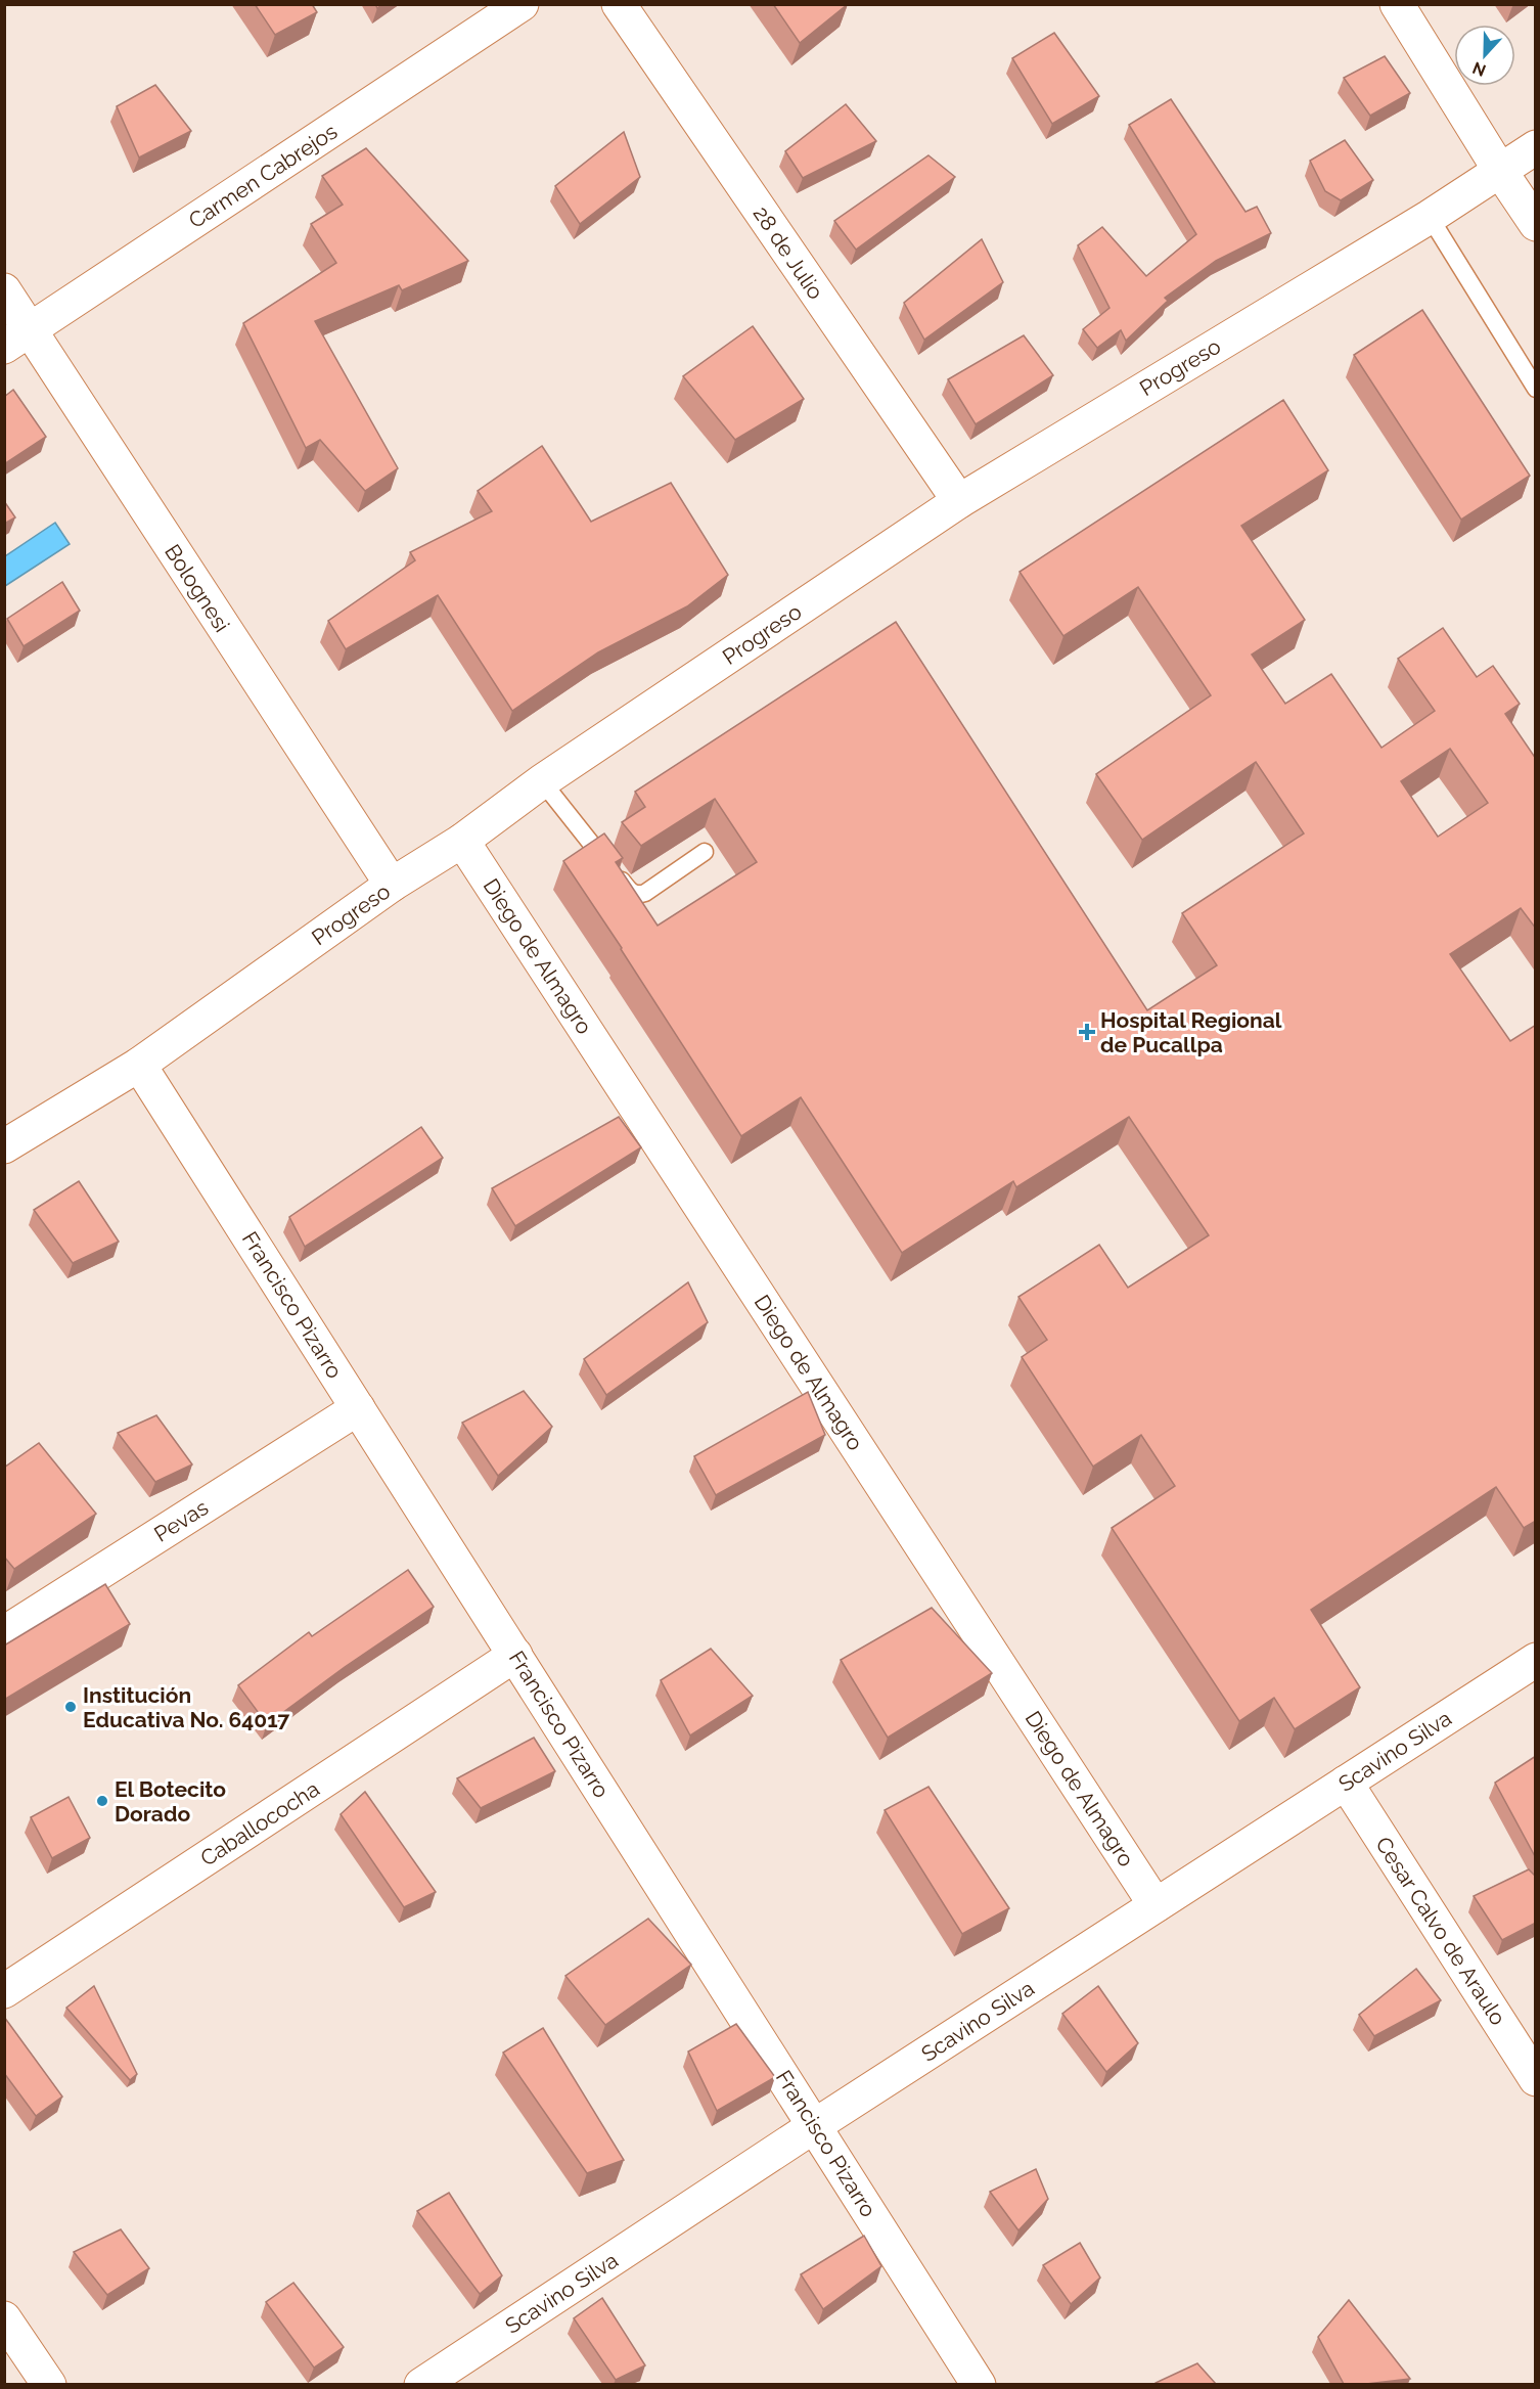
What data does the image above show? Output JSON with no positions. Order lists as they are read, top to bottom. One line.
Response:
{"streets":{"street":["Carmen Cabrejos","28 de Julio","Progreso","Bolognesi","Diego de Almagro","Francisco Pizarro","Pevas","Scavino Silva","Caballococha","Cesar Calvo de Araulo"]},"crossings":[["Carmen Cabrejos","Bolognesi"],["28 de Julio","Progreso"],["Progreso","Bolognesi"],["Progreso","Diego de Almagro"],["Progreso","Francisco Pizarro"],["Diego de Almagro","Scavino Silva"],["Francisco Pizarro","Pevas"],["Francisco Pizarro","Scavino Silva"],["Francisco Pizarro","Caballococha"],["Scavino Silva","Cesar Calvo de Araulo"]],"places":{"health":["Hospital Regional de Pucallpa"],"other":["Institución Educativa No. 64017","El Botecito Dorado"]},"north":"bottom"}
